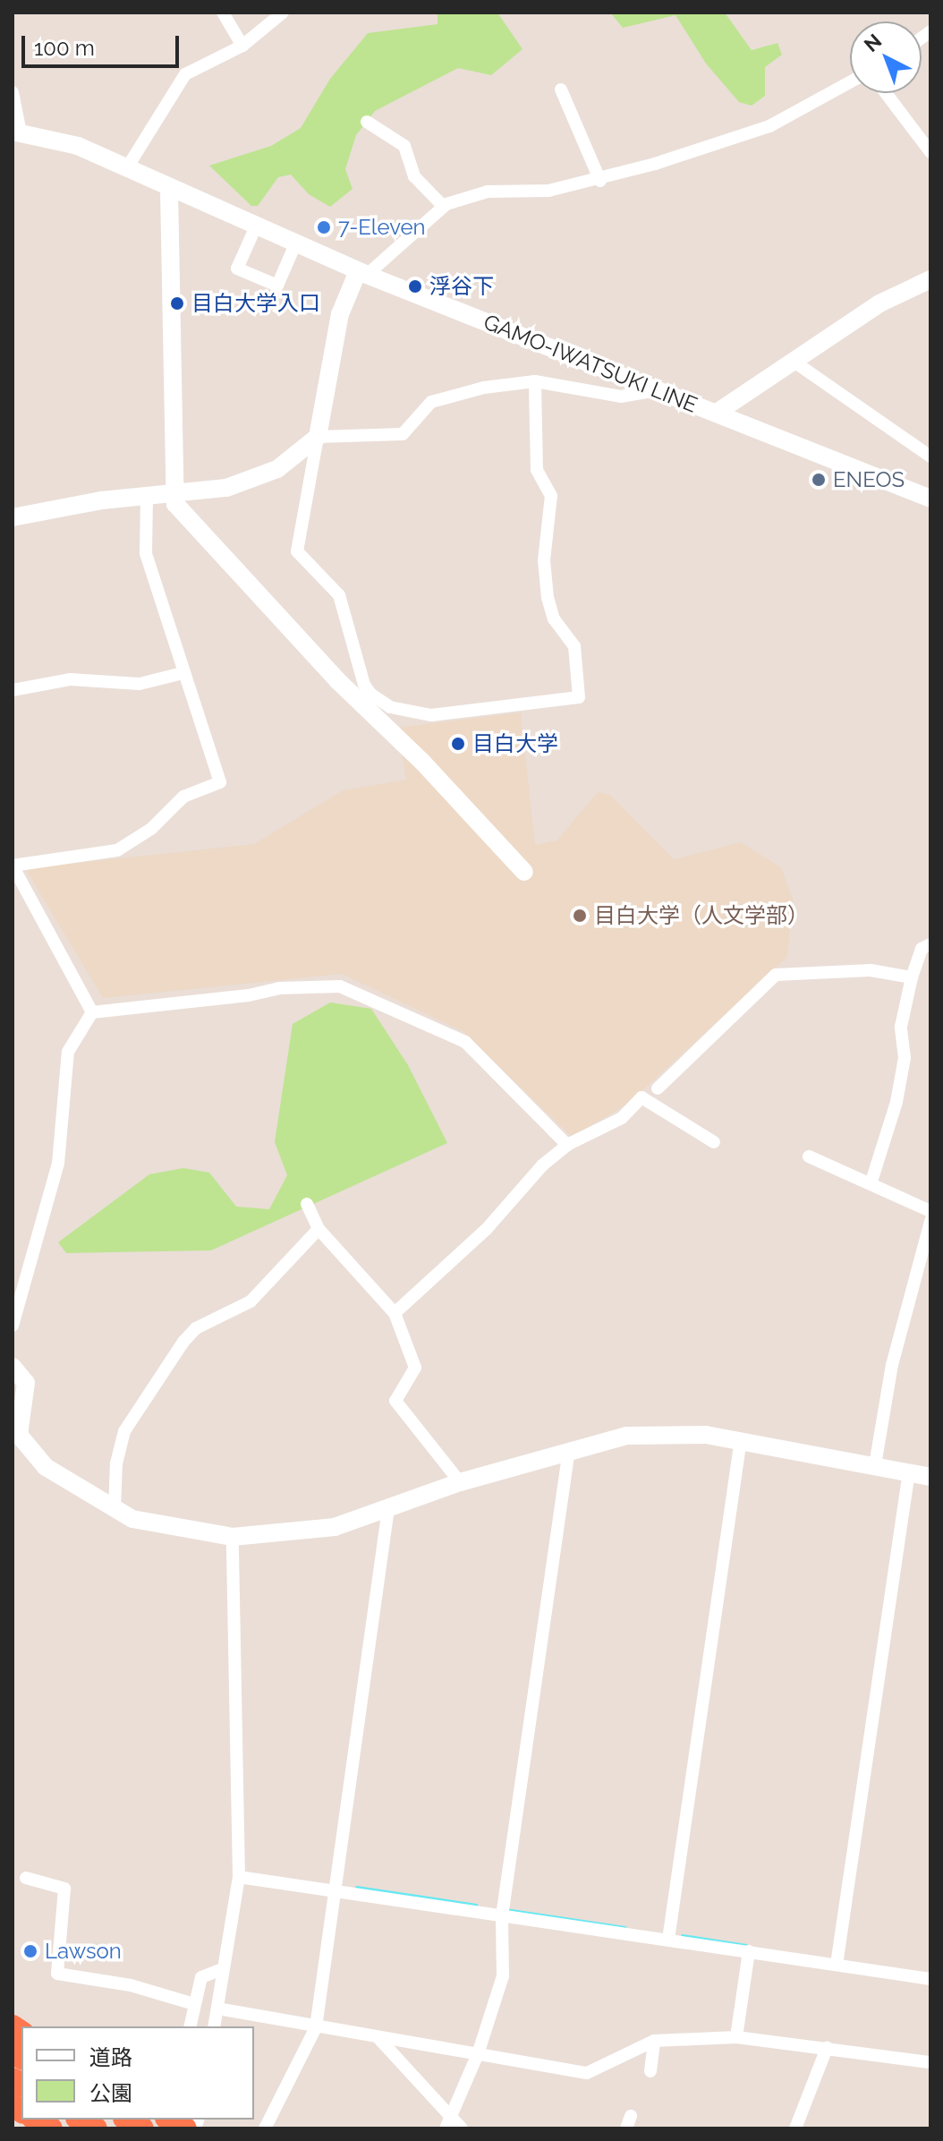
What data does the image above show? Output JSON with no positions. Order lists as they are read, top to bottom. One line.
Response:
{"streets":{"street":["GAMO-IWATSUKI LINE"]},"places":["7-Eleven","浮谷下","目白大学入口","ENEOS","目白大学","目白大学（人文学部）","Lawson"],"legend":["道路","公園"],"scale_bar":"100 m","north":"top left"}
